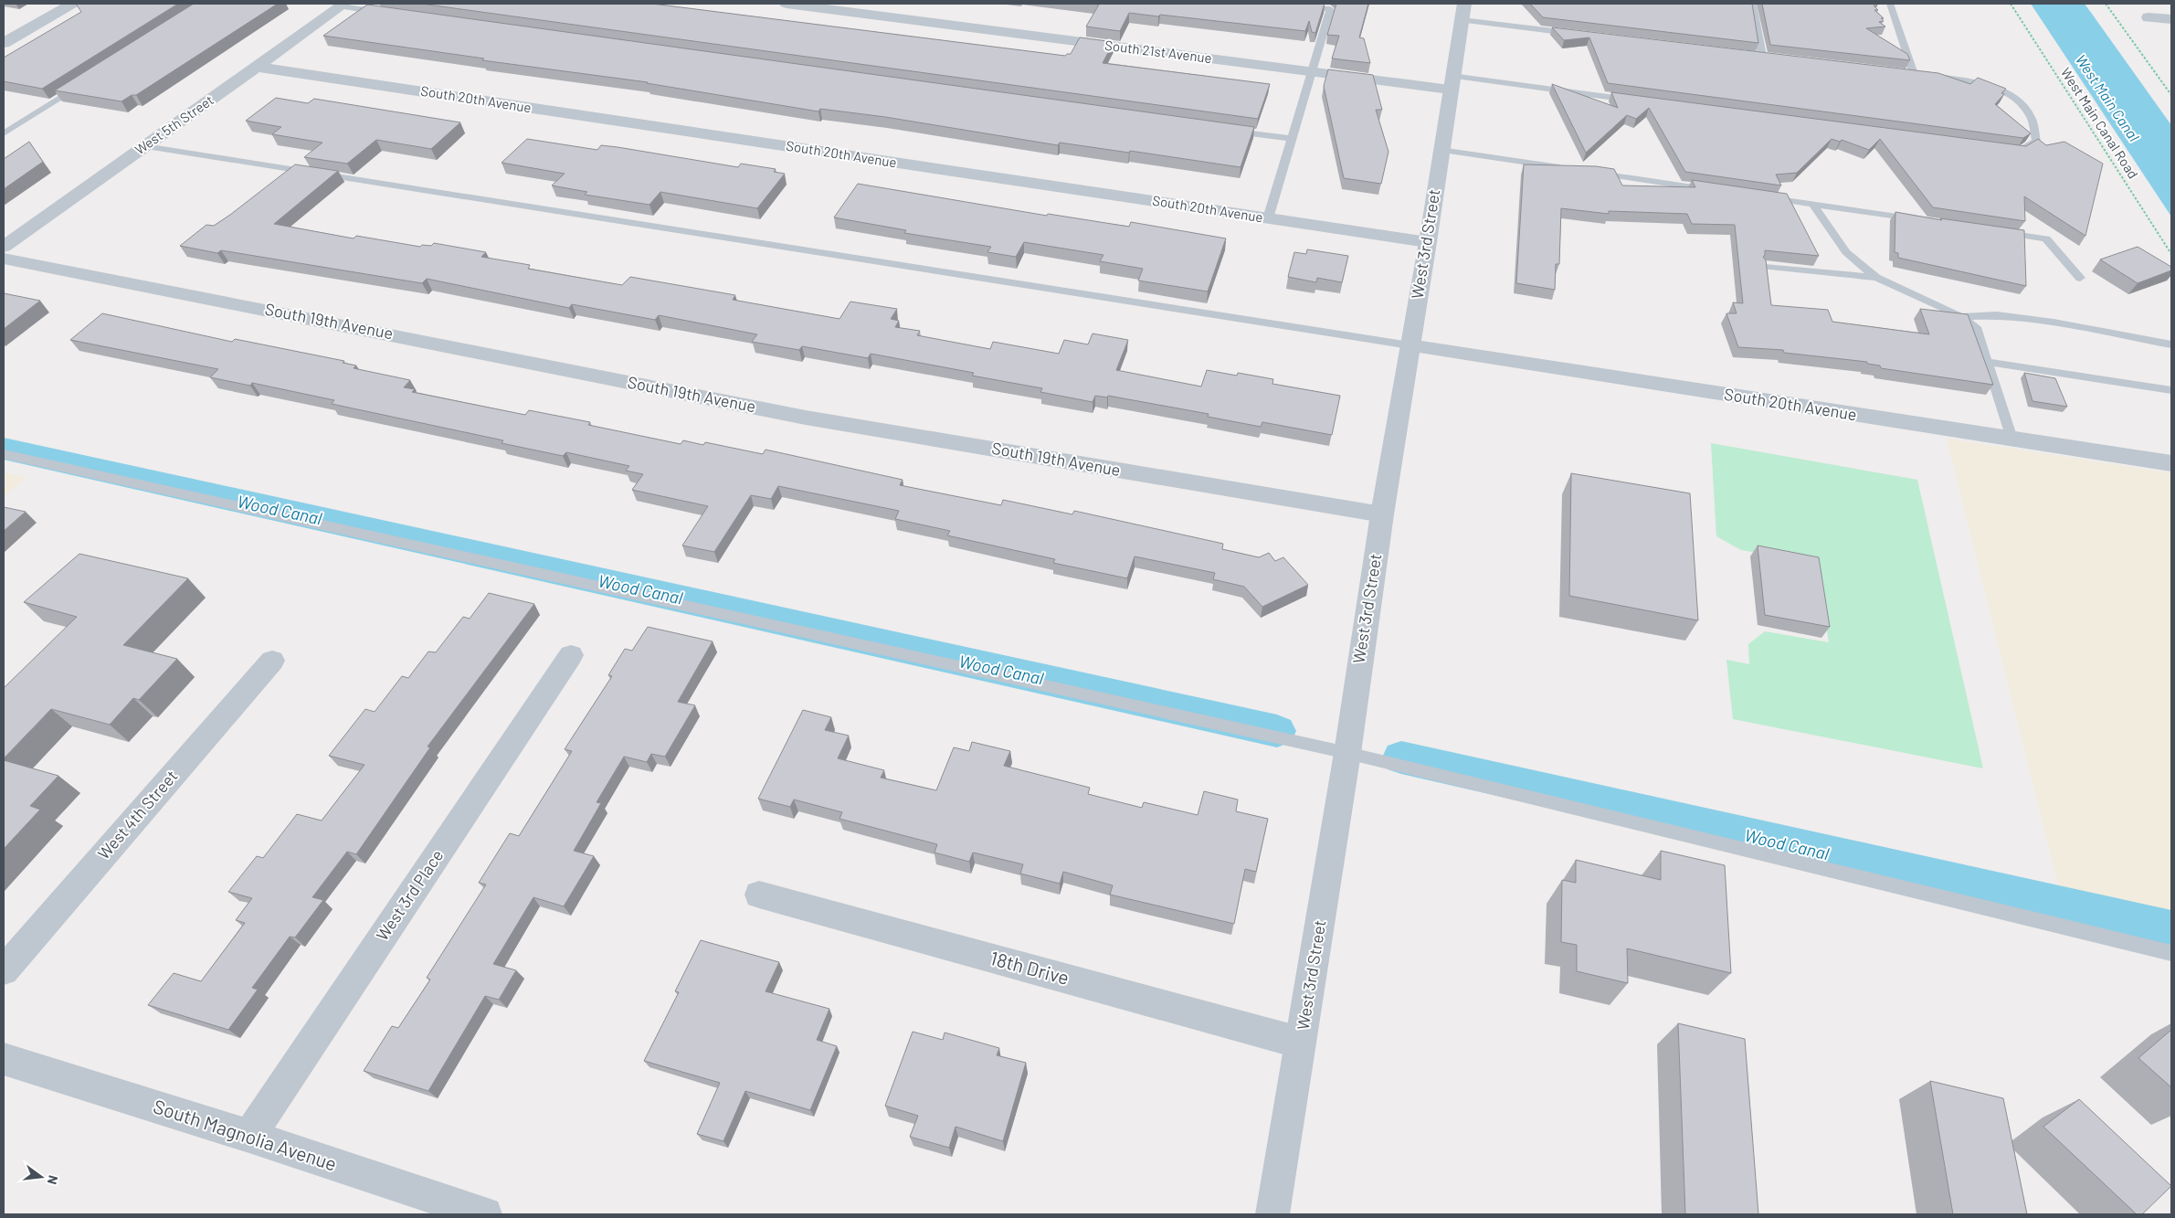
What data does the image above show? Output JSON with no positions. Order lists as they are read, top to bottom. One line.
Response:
{"streets":{"street":["South 21st Avenue","South 20th Avenue","West 5th Street","West 3rd Street","South 19th Avenue","West 4th Street","West 3rd Place","18th Drive","South Magnolia Avenue"],"path":["West Main Canal Road"]},"crossings":[["South 21st Avenue","West 3rd Street"],["South 20th Avenue","West 5th Street"],["South 20th Avenue","West 3rd Street"],["West 3rd Street","South 19th Avenue"],["West 3rd Street","18th Drive"],["West 3rd Place","South Magnolia Avenue"]],"water":["West Main Canal","Wood Canal"],"north":"right"}
